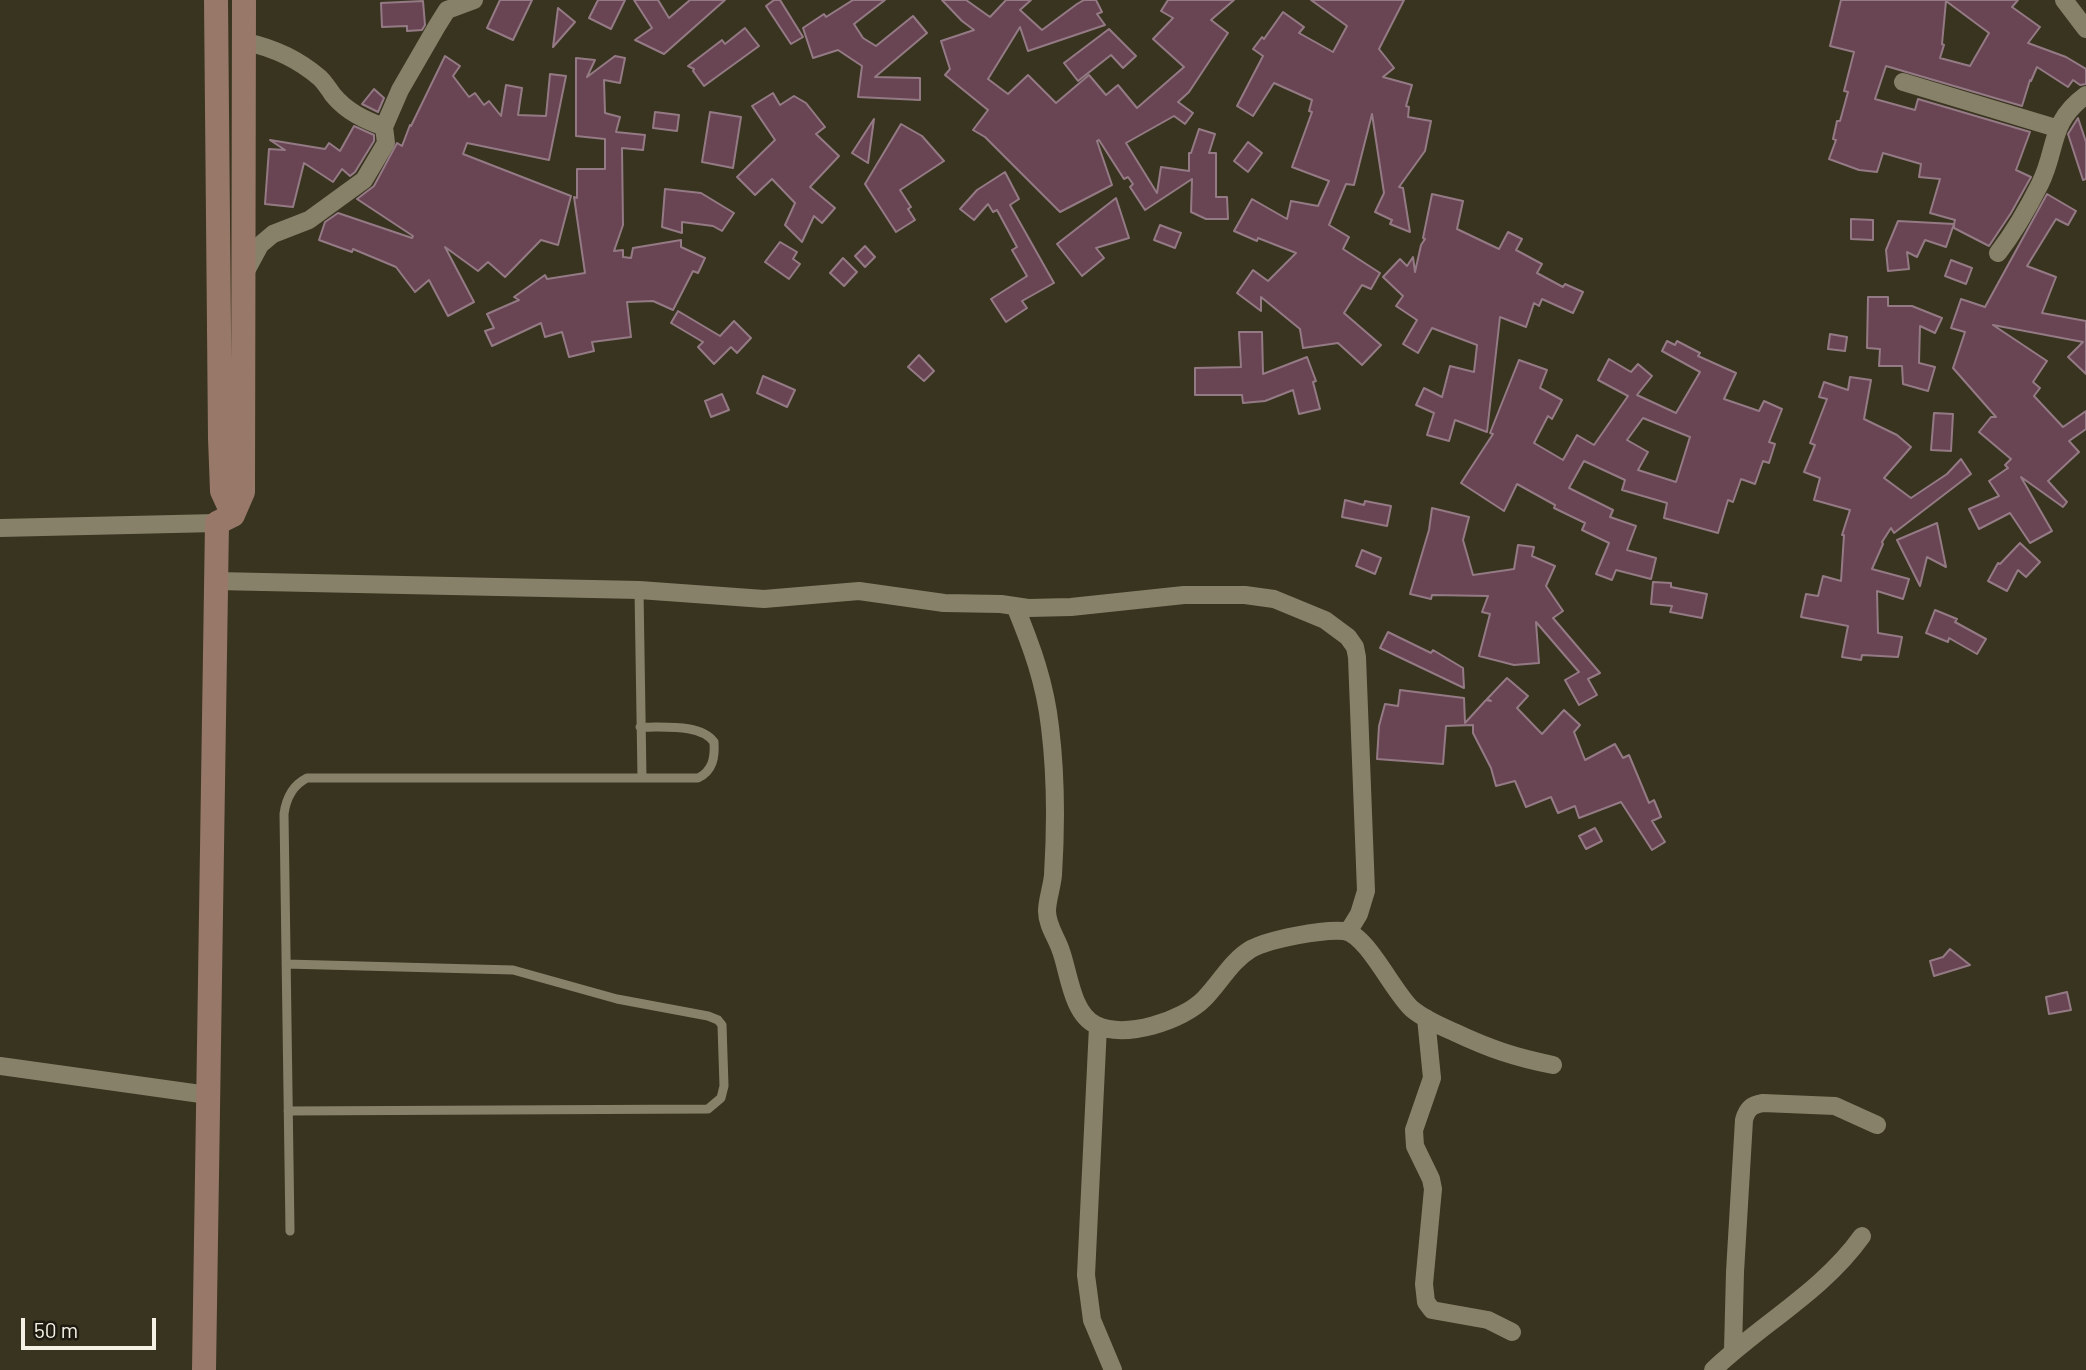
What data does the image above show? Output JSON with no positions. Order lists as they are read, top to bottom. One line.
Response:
{"scale_bar":"50 m"}
